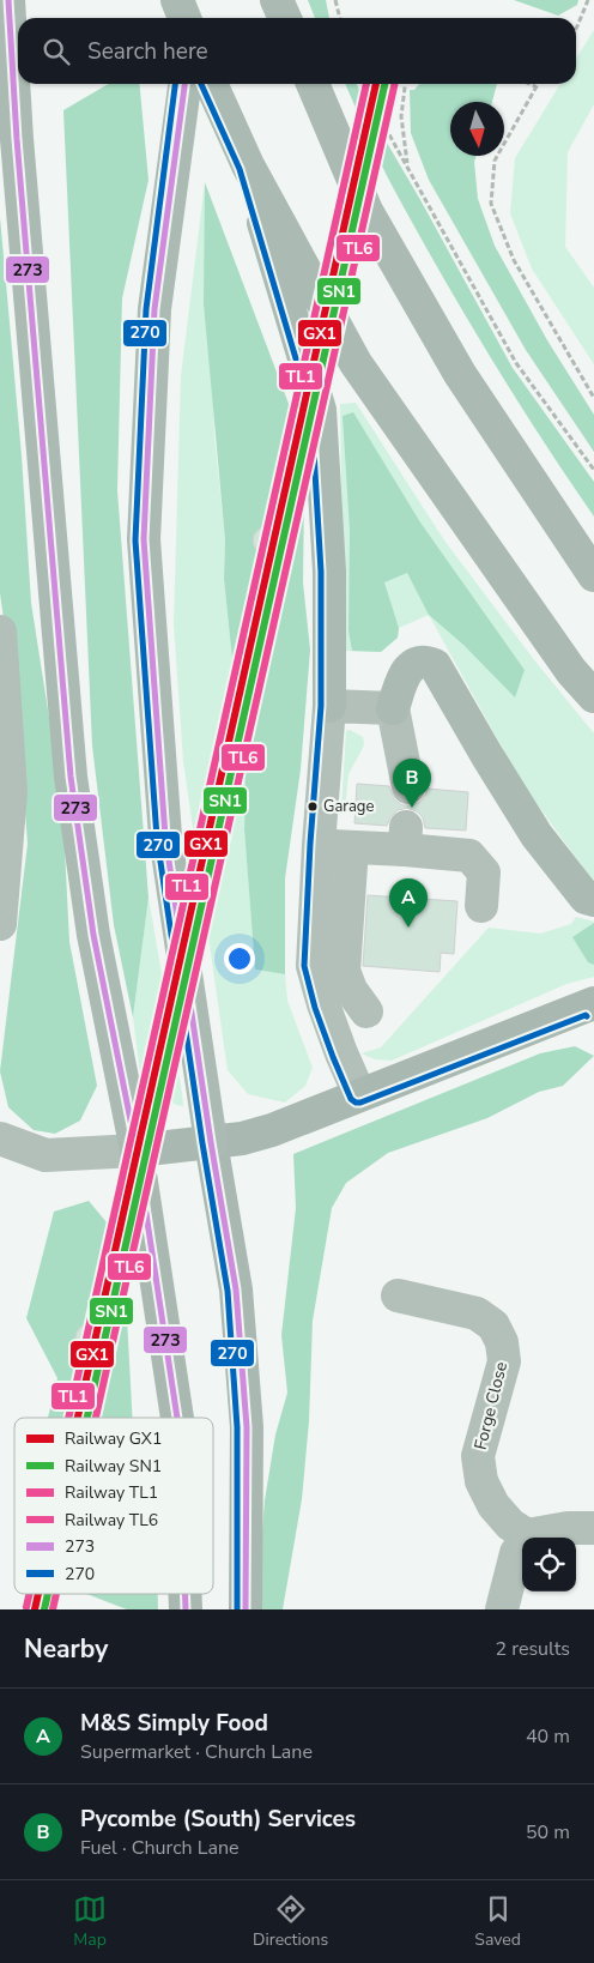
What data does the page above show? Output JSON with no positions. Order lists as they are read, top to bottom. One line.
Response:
{"streets":{"street":["Forge Close"]},"places":["Garage"],"lines":["transit line 273","rail line GX1","rail line SN1","rail line TL1","rail line TL6","transit line 270"],"legend":["Railway GX1","Railway SN1","Railway TL1","Railway TL6","273","270"],"north":"bottom","page":{"search":"Search here","pins":["B","A"],"heading":["Nearby","2 results"],"list":[{"mark":"A","name":"M&S Simply Food","note":"Supermarket · Church Lane","value":"40 m"},{"mark":"B","name":"Pycombe (South) Services","note":"Fuel · Church Lane","value":"50 m"}],"nav":["Map","Directions","Saved"]}}
